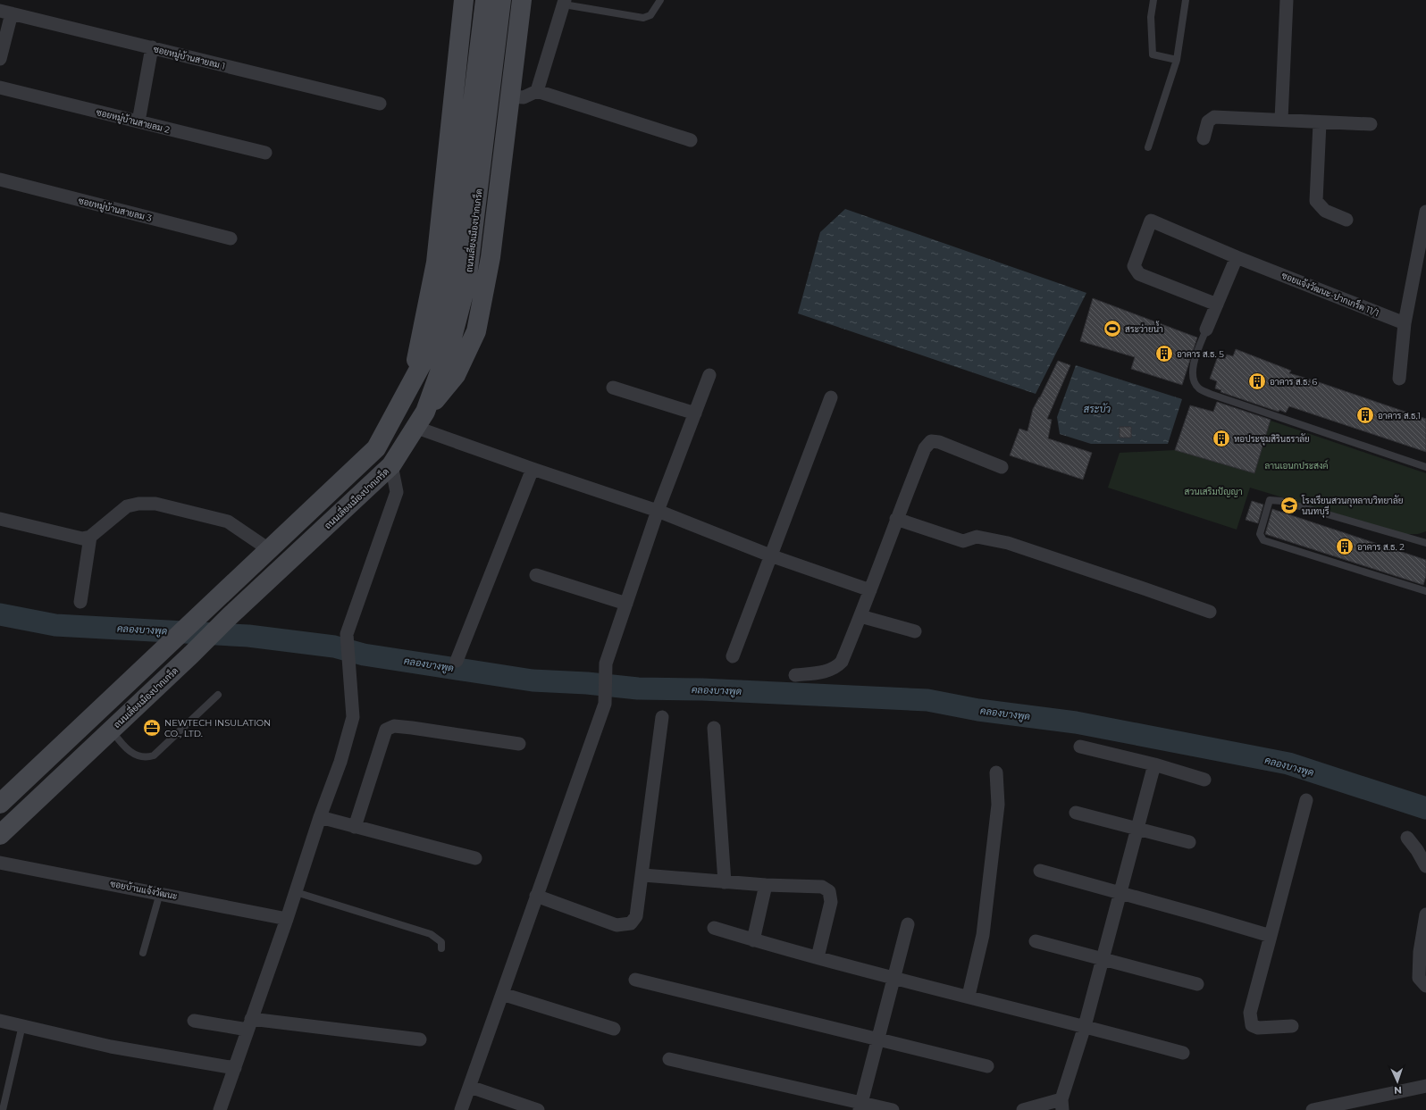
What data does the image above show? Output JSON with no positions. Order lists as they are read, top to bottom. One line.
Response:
{"streets":{"main road":["ถนนเลี่ยงเมืองปากเกร็ด"],"street":["ซอยหมู่บ้านสายลม 1","ซอยหมู่บ้านสายลม 2","ซอยหมู่บ้านสายลม 3","ซอยแจ้งวัฒนะ-ปากเกร็ด 11/1","ซอยบ้านแจ้งวัฒนะ"]},"water":["สระบัว","คลองบางพูด"],"parks":["ลานเอนกประสงค์","สวนเสริมปัญญา"],"places":{"sports":["สระว่ายน้ำ"],"building":["อาคาร ส.ธ. 5","อาคาร ส.ธ. 6","อาคาร ส.ธ.1","หอประชุมสิรินธราลัย","อาคาร ส.ธ. 2"],"school or university":["โรงเรียนสวนกุหลาบวิทยาลัย นนทบุรี"],"office":["NEWTECH INSULATION CO., LTD."]},"north":"bottom"}
